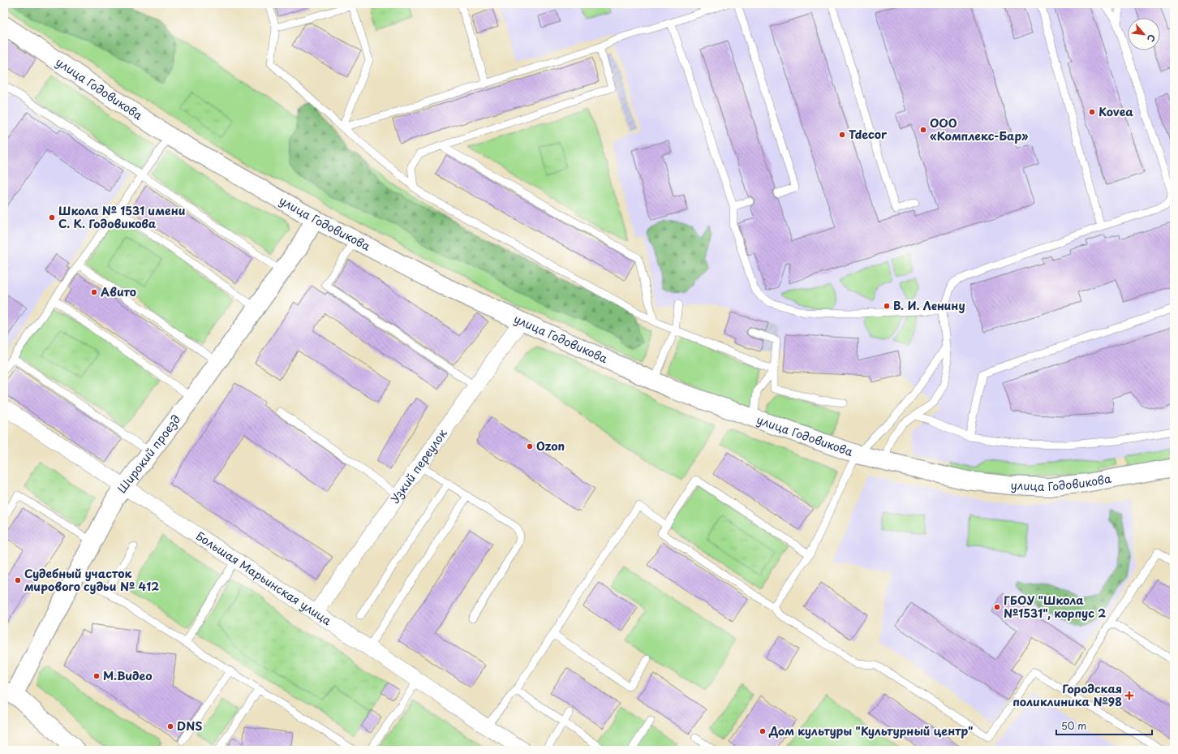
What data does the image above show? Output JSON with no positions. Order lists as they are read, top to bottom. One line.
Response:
{"streets":{"street":["улица Годовикова","Широкий проезд","Узкий переулок","Большая Марьинская улица"]},"crossings":[["улица Годовикова","Широкий проезд"],["улица Годовикова","Узкий переулок"],["Широкий проезд","Большая Марьинская улица"],["Узкий переулок","Большая Марьинская улица"]],"places":{"other":["Kovea","ООО «Комплекс-Бар»","Tdecor","Школа № 1531 имени С. К. Годовикова","Авито","В. И. Ленину","Ozon","Судебный участок мирового судьи № 412","ГБОУ \"Школа №1531\", корпус 2","М.Видео","DNS","Дом культуры \"Культурный центр\""],"health":["Городская поликлиника №98"]},"scale_bar":"50 m","north":"bottom right"}
